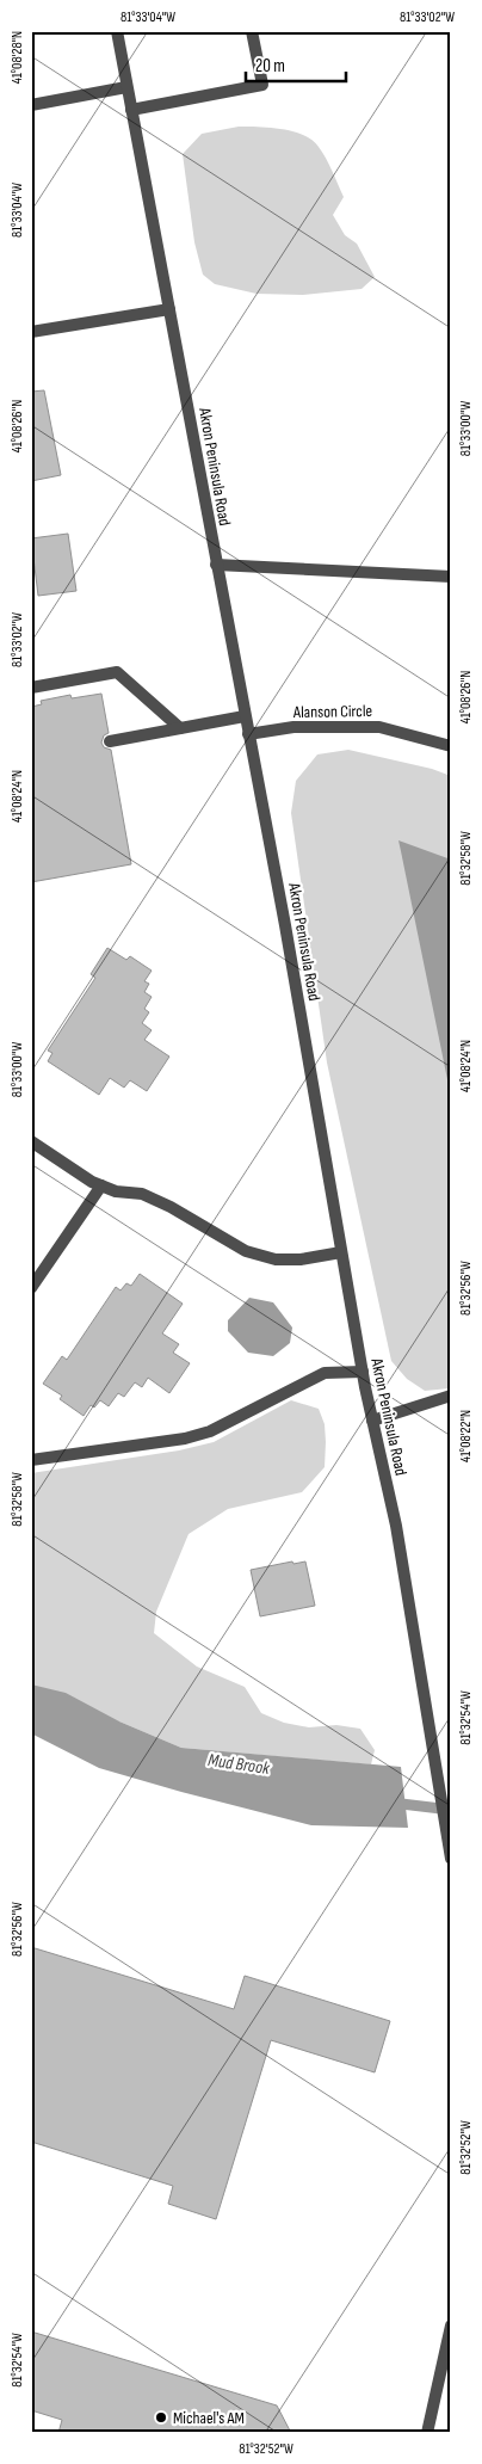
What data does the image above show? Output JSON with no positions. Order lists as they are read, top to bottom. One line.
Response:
{"streets":{"street":["Akron Peninsula Road","Alanson Circle"]},"crossings":[["Akron Peninsula Road","Alanson Circle"]],"water":["Mud Brook"],"places":["Michael's AM"],"scale_bar":"20 m","coordinates":["81°33'04\"W","81°33'02\"W","41°08'28\"N","41°08'26\"N","81°33'00\"W","41°08'24\"N","81°32'58\"W","81°32'56\"W","41°08'22\"N","81°32'54\"W","81°32'52\"W"]}
